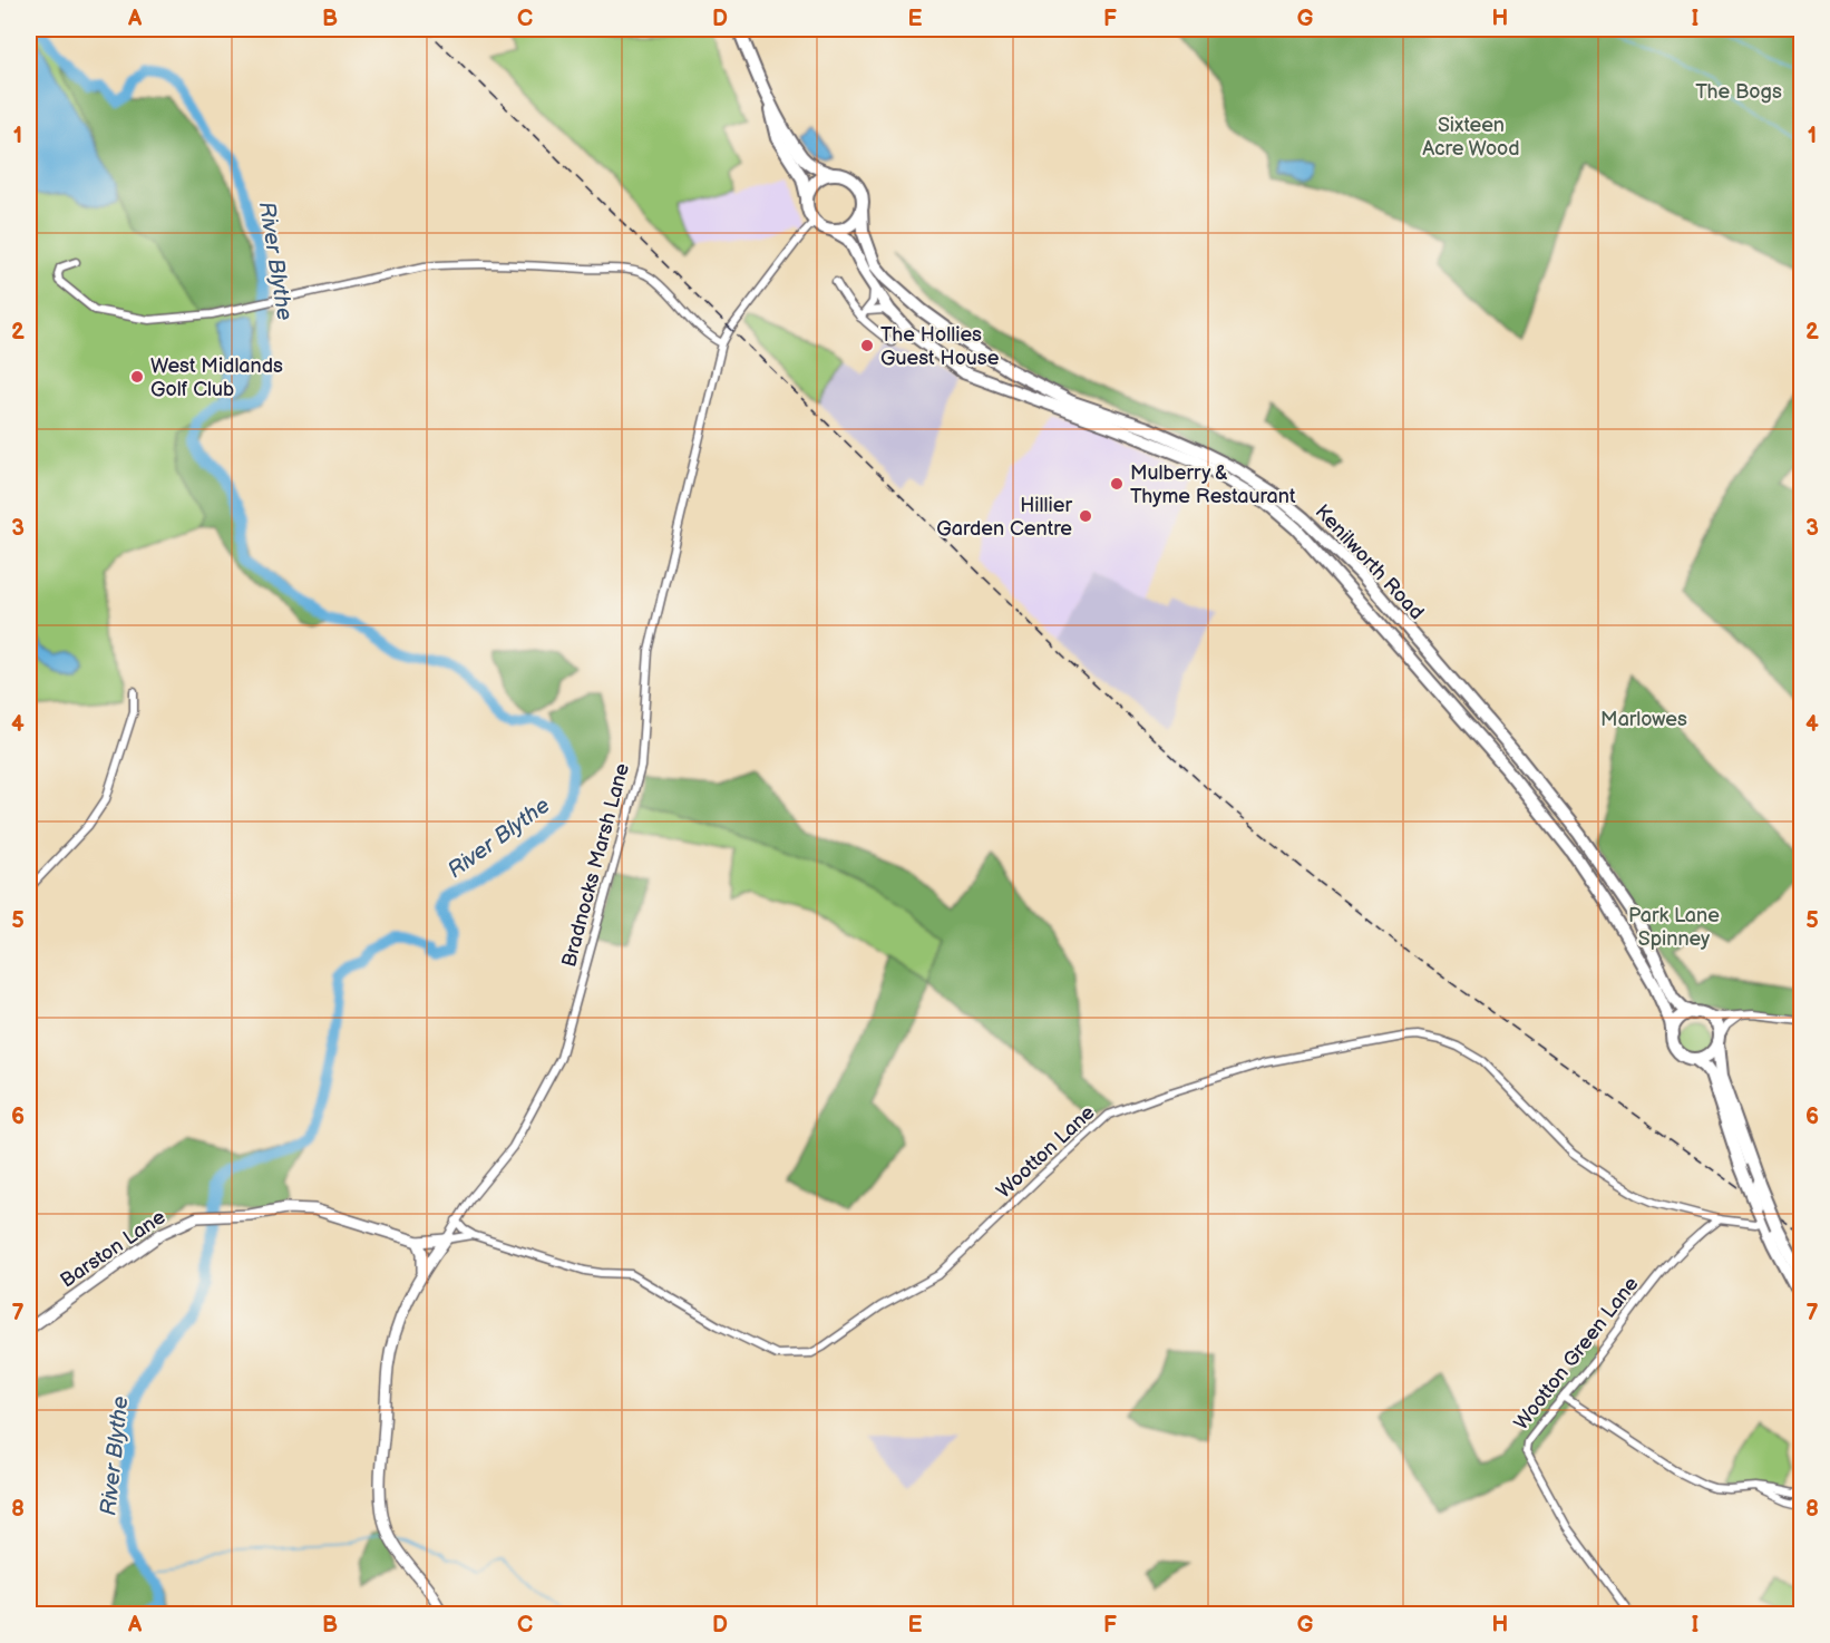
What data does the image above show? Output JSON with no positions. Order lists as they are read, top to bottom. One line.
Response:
{"streets":{"highway":["Kenilworth Road"],"street":["Bradnocks Marsh Lane","Wootton Lane","Barston Lane","Wootton Green Lane"]},"crossings":[["Kenilworth Road","Bradnocks Marsh Lane"],["Bradnocks Marsh Lane","Wootton Lane"],["Bradnocks Marsh Lane","Barston Lane"],["Wootton Lane","Barston Lane"],["Wootton Lane","Wootton Green Lane"]],"water":["River Blythe"],"parks":["The Bogs","Sixteen Acre Wood","Marlowes","Park Lane Spinney"],"places":["The Hollies Guest House","West Midlands Golf Club","Mulberry & Thyme Restaurant","Hillier Garden Centre"],"grid":{"columns":["A","B","C","D","E","F","G","H","I"],"rows":["1","2","3","4","5","6","7","8"]}}
